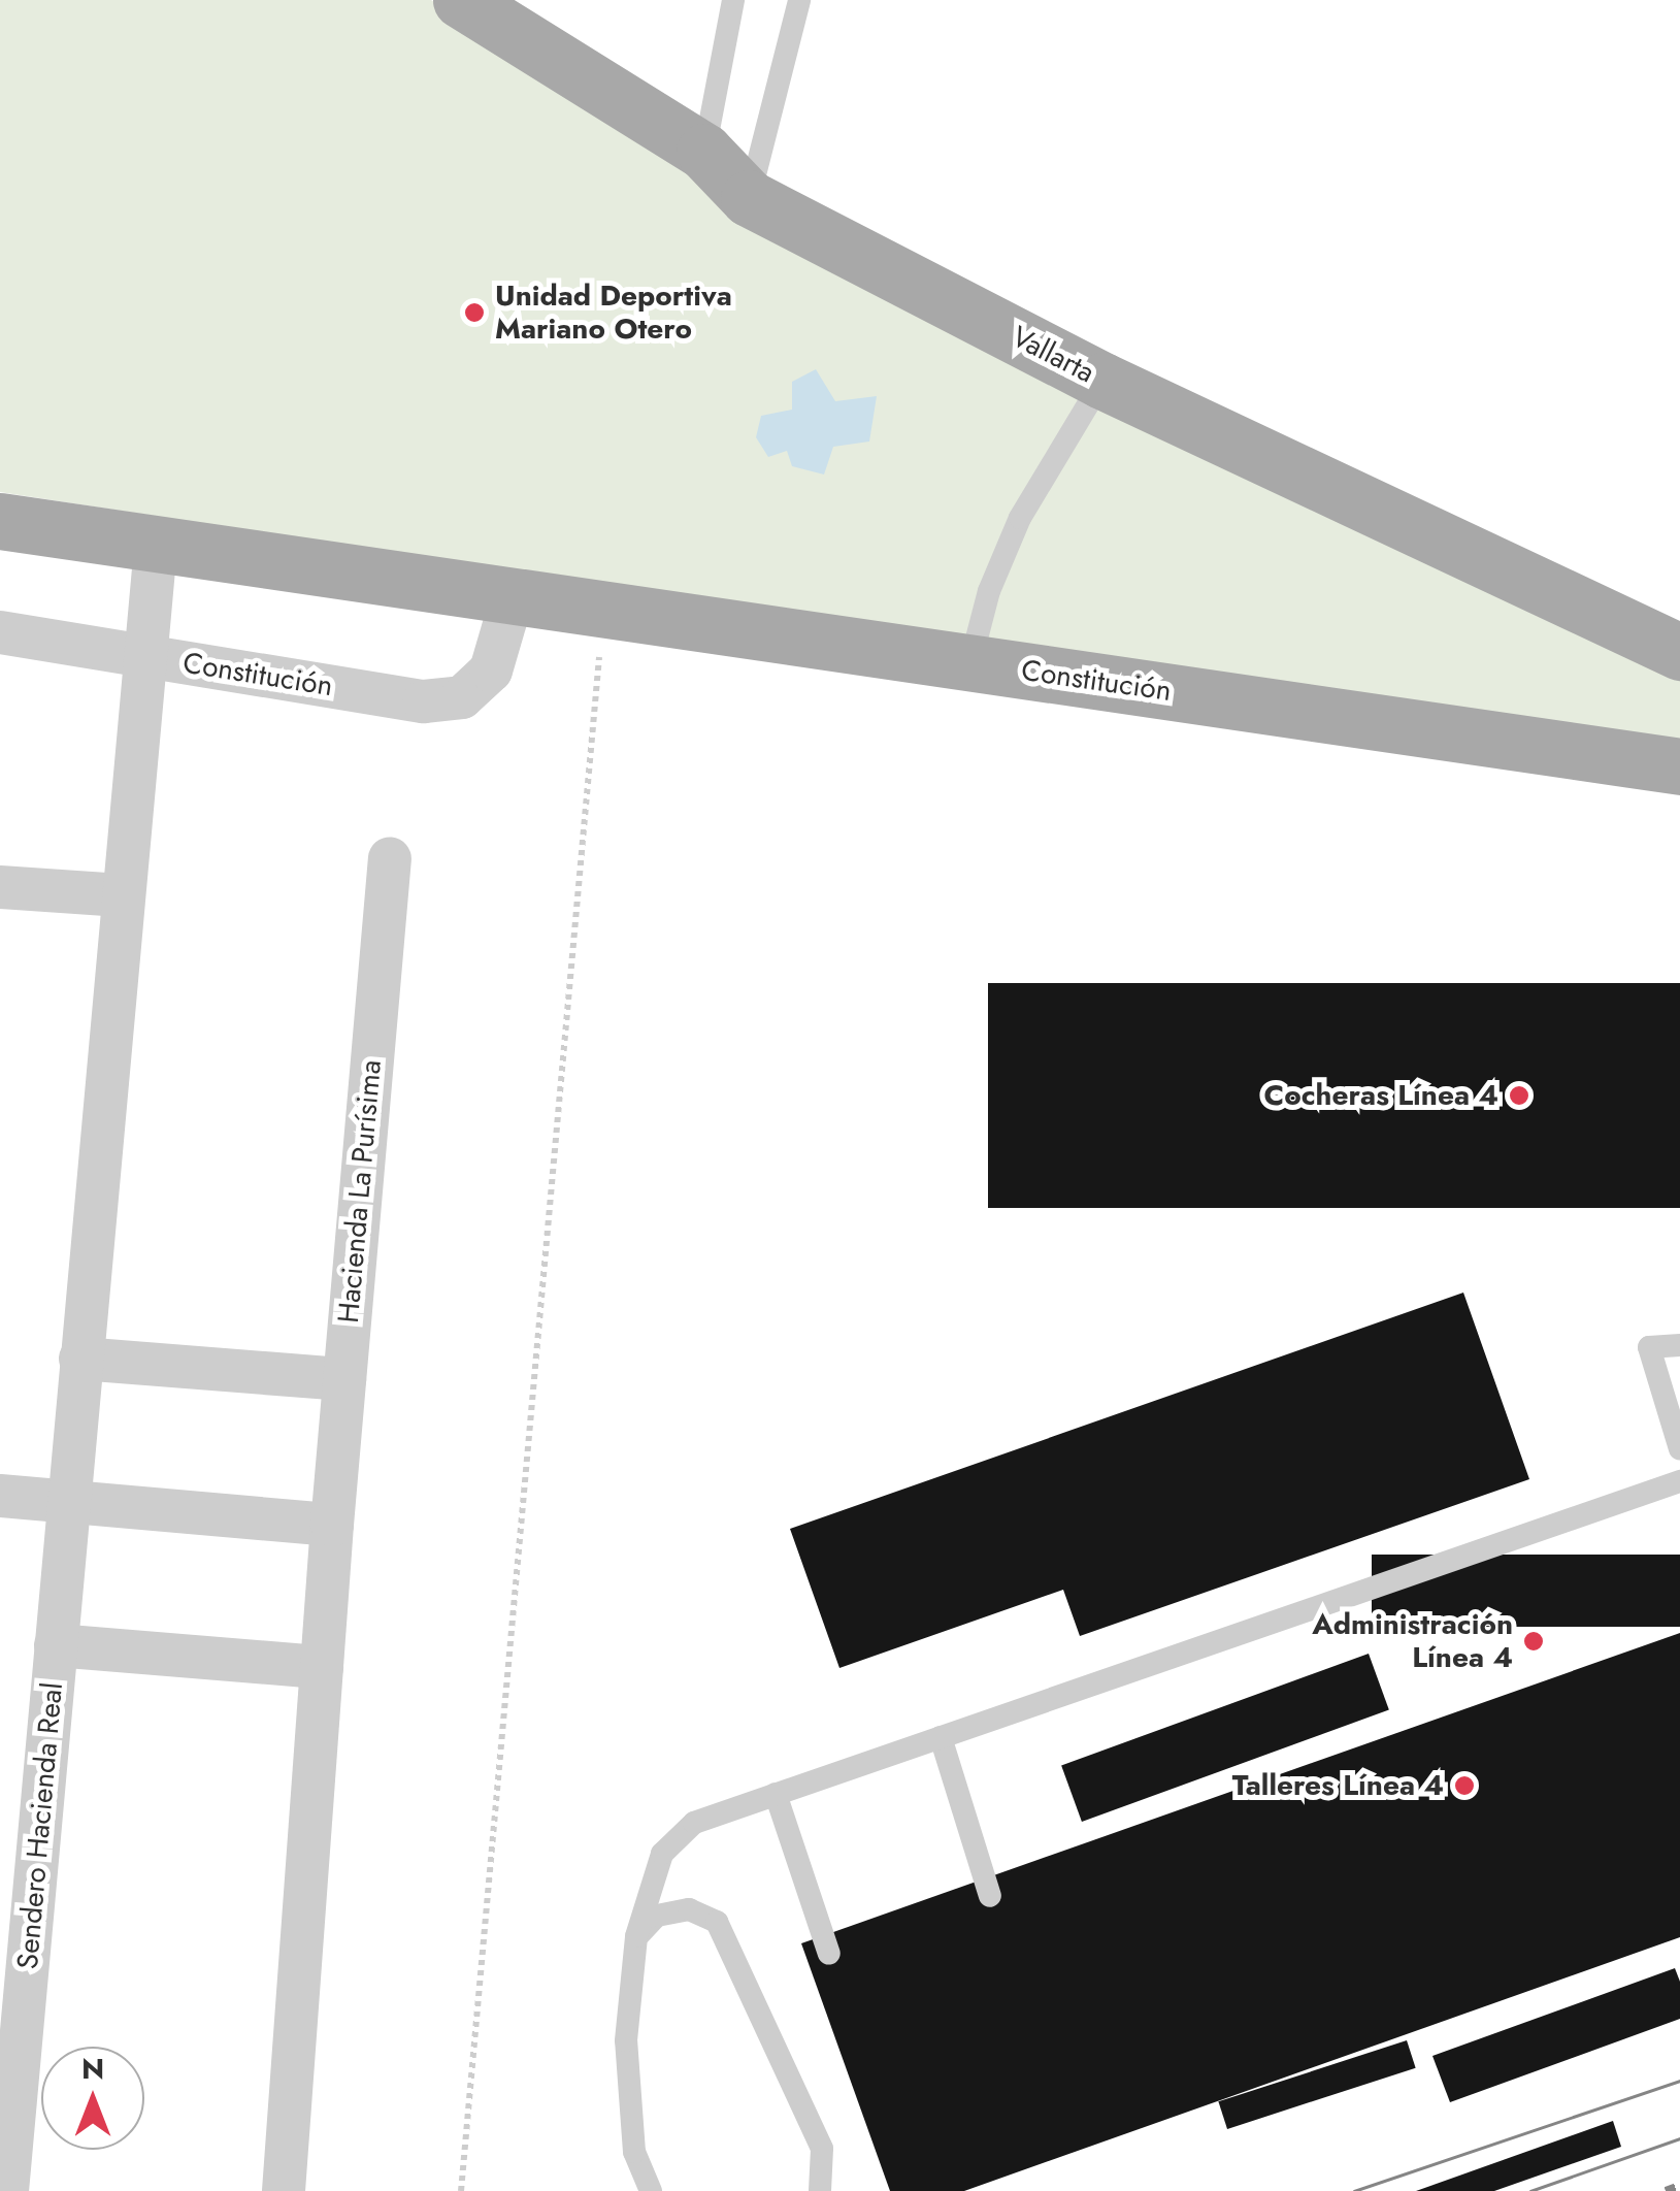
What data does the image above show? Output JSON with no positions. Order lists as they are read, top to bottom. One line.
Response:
{"streets":{"main road":["Vallarta","Constitución"],"street":["Hacienda La Purísima","Sendero Hacienda Real"]},"crossings":[["Constitución","Sendero Hacienda Real"],["Hacienda La Purísima","Sendero Hacienda Real"]],"places":["Unidad Deportiva Mariano Otero","Cocheras Línea 4","Administración Línea 4","Talleres Línea 4"],"north":"top"}
